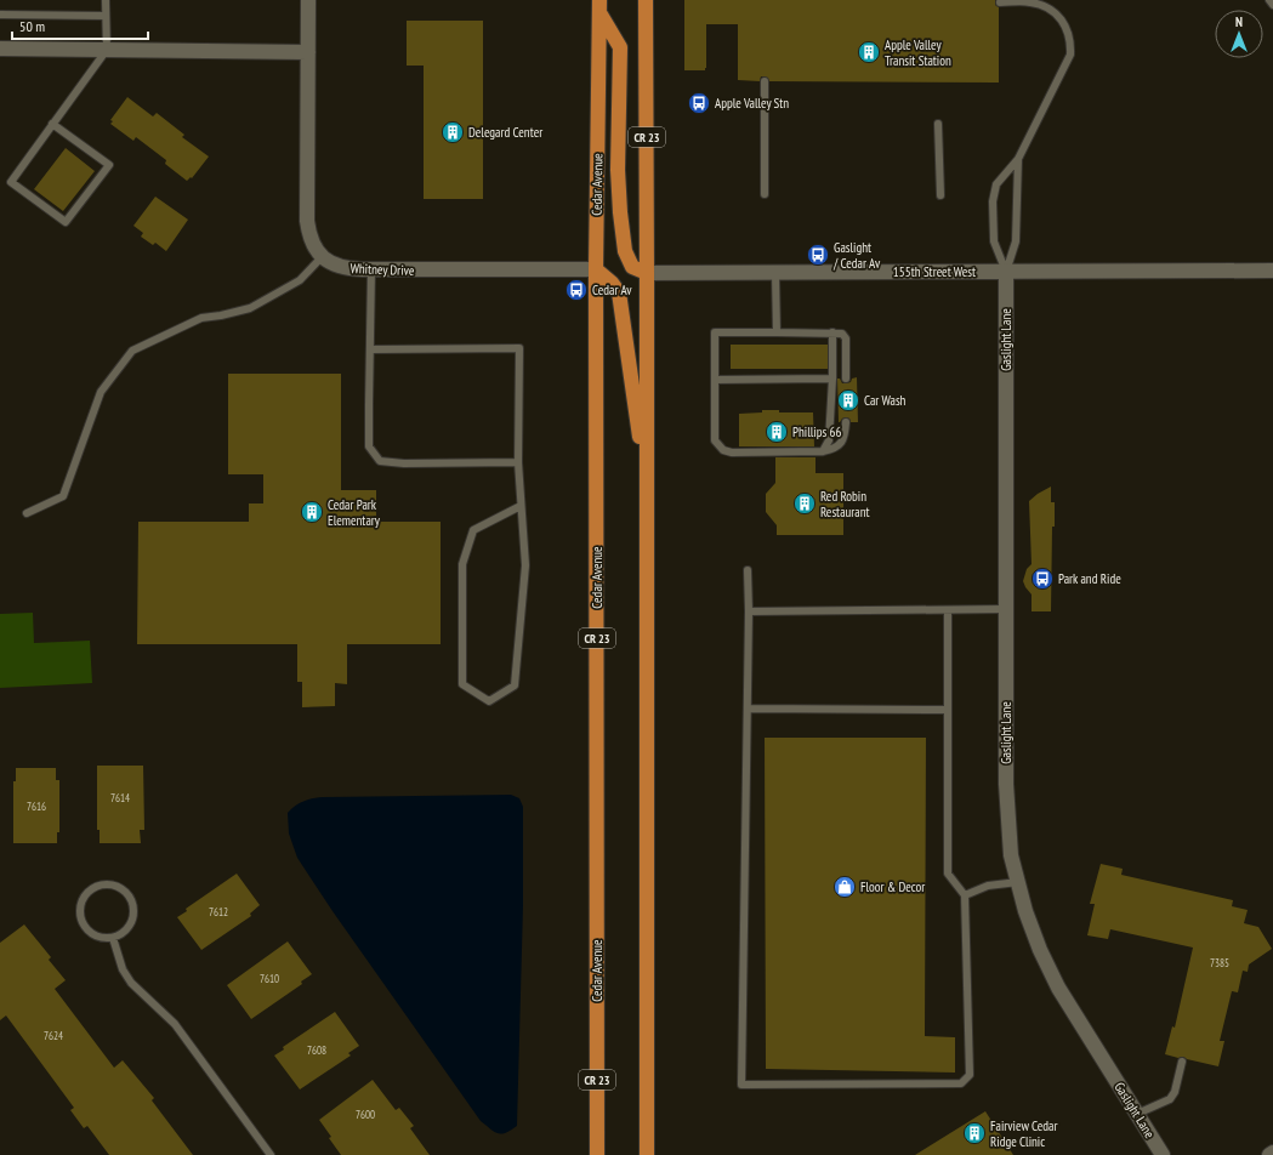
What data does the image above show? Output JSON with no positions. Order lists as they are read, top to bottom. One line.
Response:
{"streets":{"main road":["CR 23","Cedar Avenue"],"street":["Whitney Drive","155th Street West","Gaslight Lane"]},"crossings":[["CR 23","155th Street West"],["Cedar Avenue","Whitney Drive"],["155th Street West","Gaslight Lane"]],"places":{"building":["Apple Valley Transit Station","Delegard Center","Car Wash","Phillips 66","Red Robin Restaurant","Cedar Park Elementary","Fairview Cedar Ridge Clinic"],"bus stop":["Apple Valley Stn","Gaslight / Cedar Av","Cedar Av","Park and Ride"],"shop":["Floor & Decor"]},"house_numbers":["7614","7616","7612","7385","7610","7624","7608","7600"],"scale_bar":"50 m","north":"top"}
